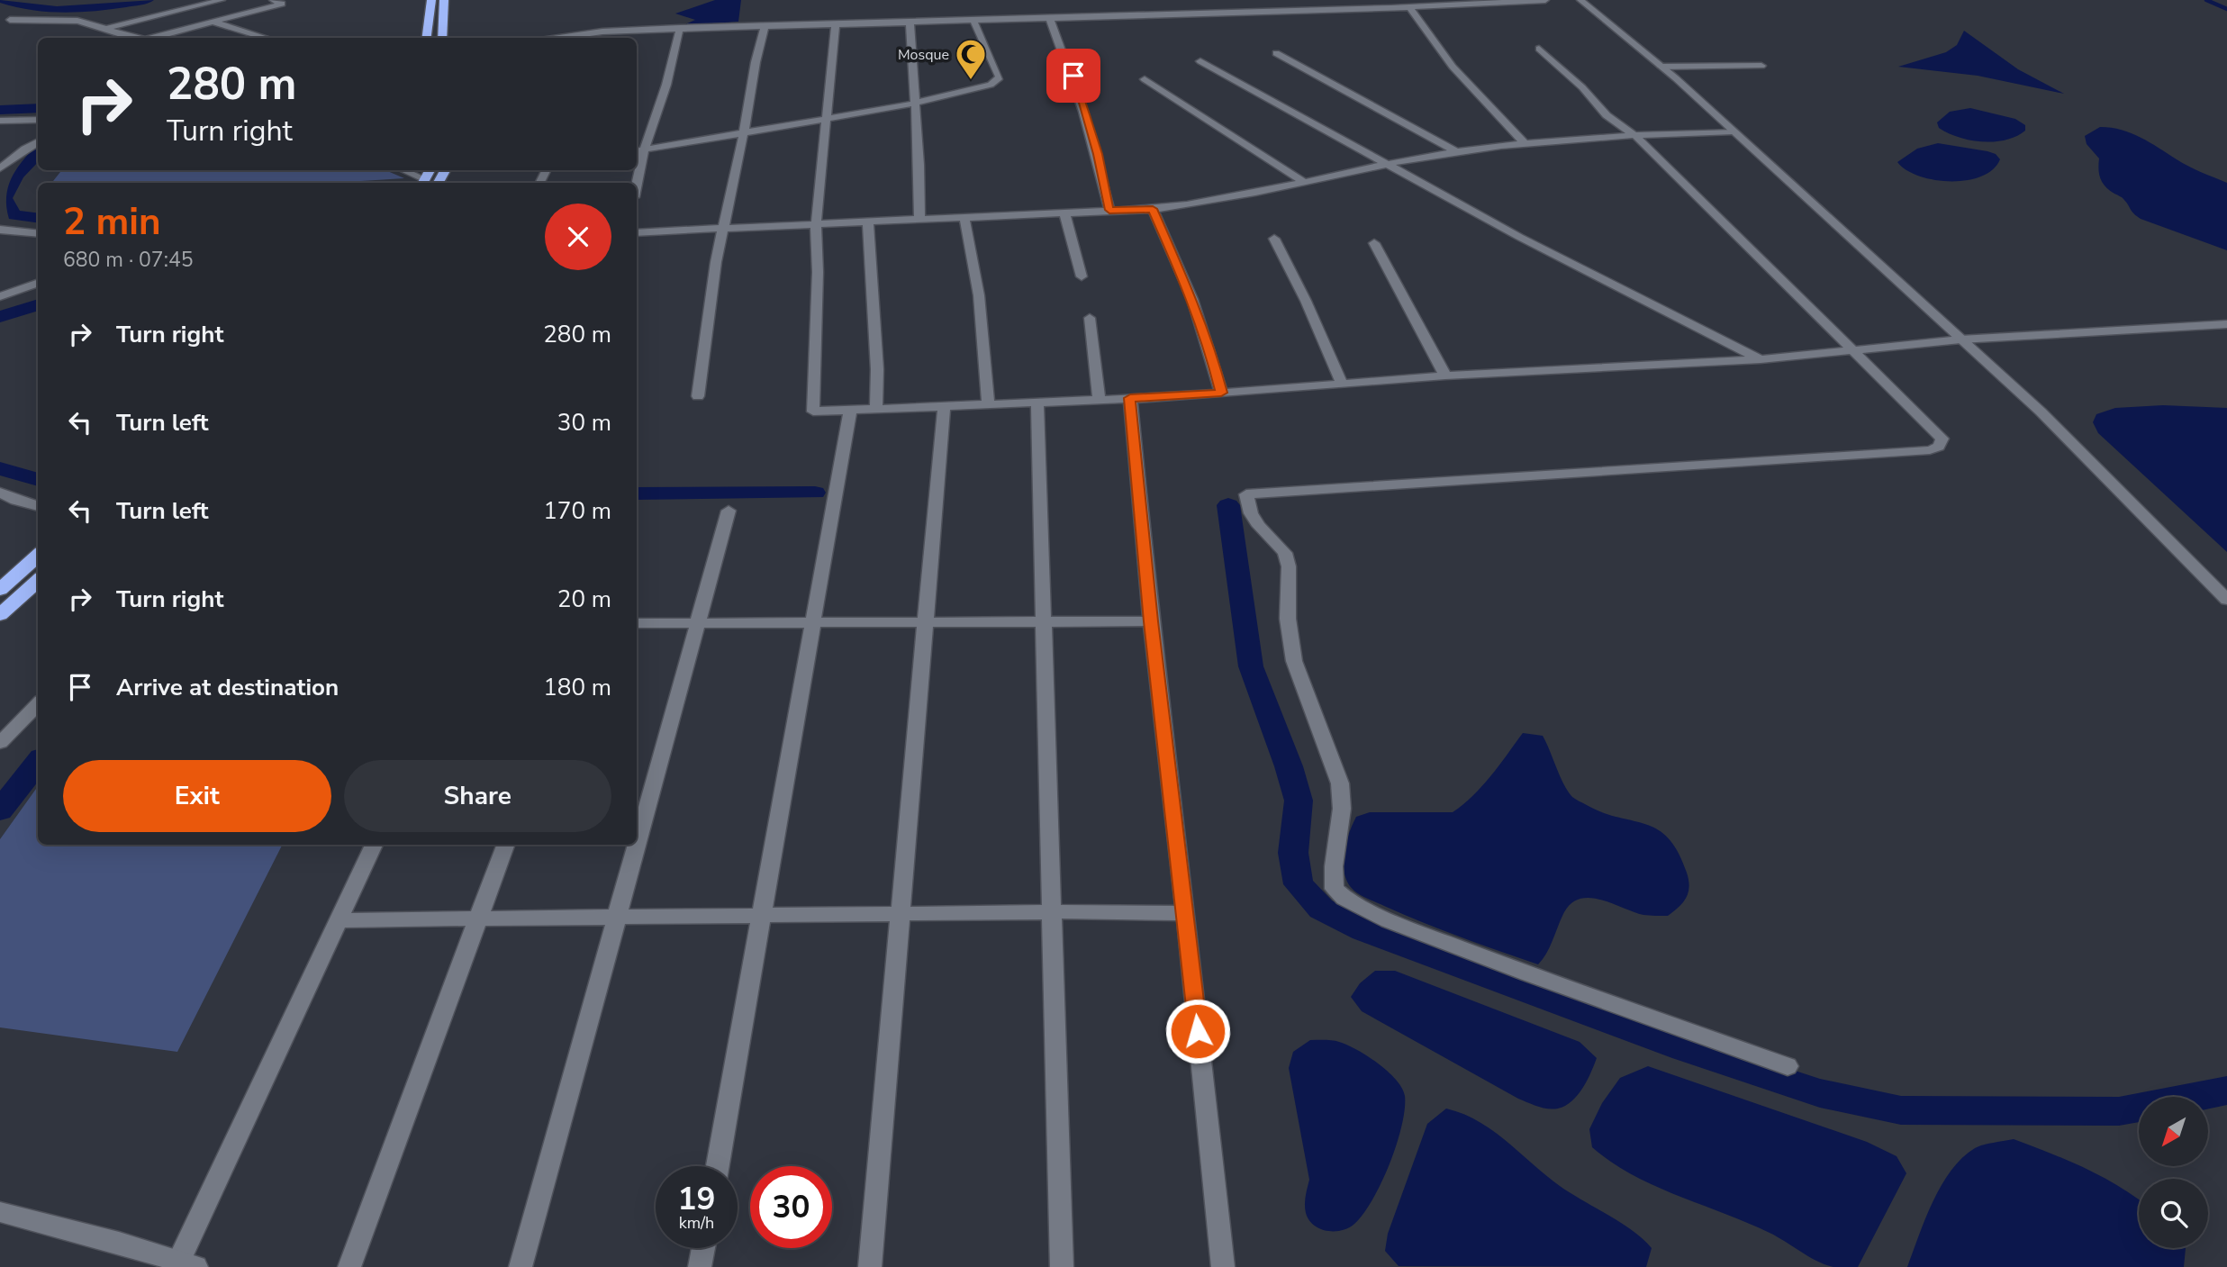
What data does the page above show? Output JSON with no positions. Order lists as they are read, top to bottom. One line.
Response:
{"places":{"mosque":["Mosque"]},"north":"bottom left","page":{"turn":["280 m","Turn right"],"heading":["2 min","680 m · 07:45"],"list":[{"name":"Turn right","value":"280 m"},{"name":"Turn left","value":"30 m"},{"name":"Turn left","value":"170 m"},{"name":"Turn right","value":"20 m"},{"name":"Arrive at destination","value":"180 m"}],"buttons":["Exit","Share"],"speed":"19 km/h","limit":"30"}}
